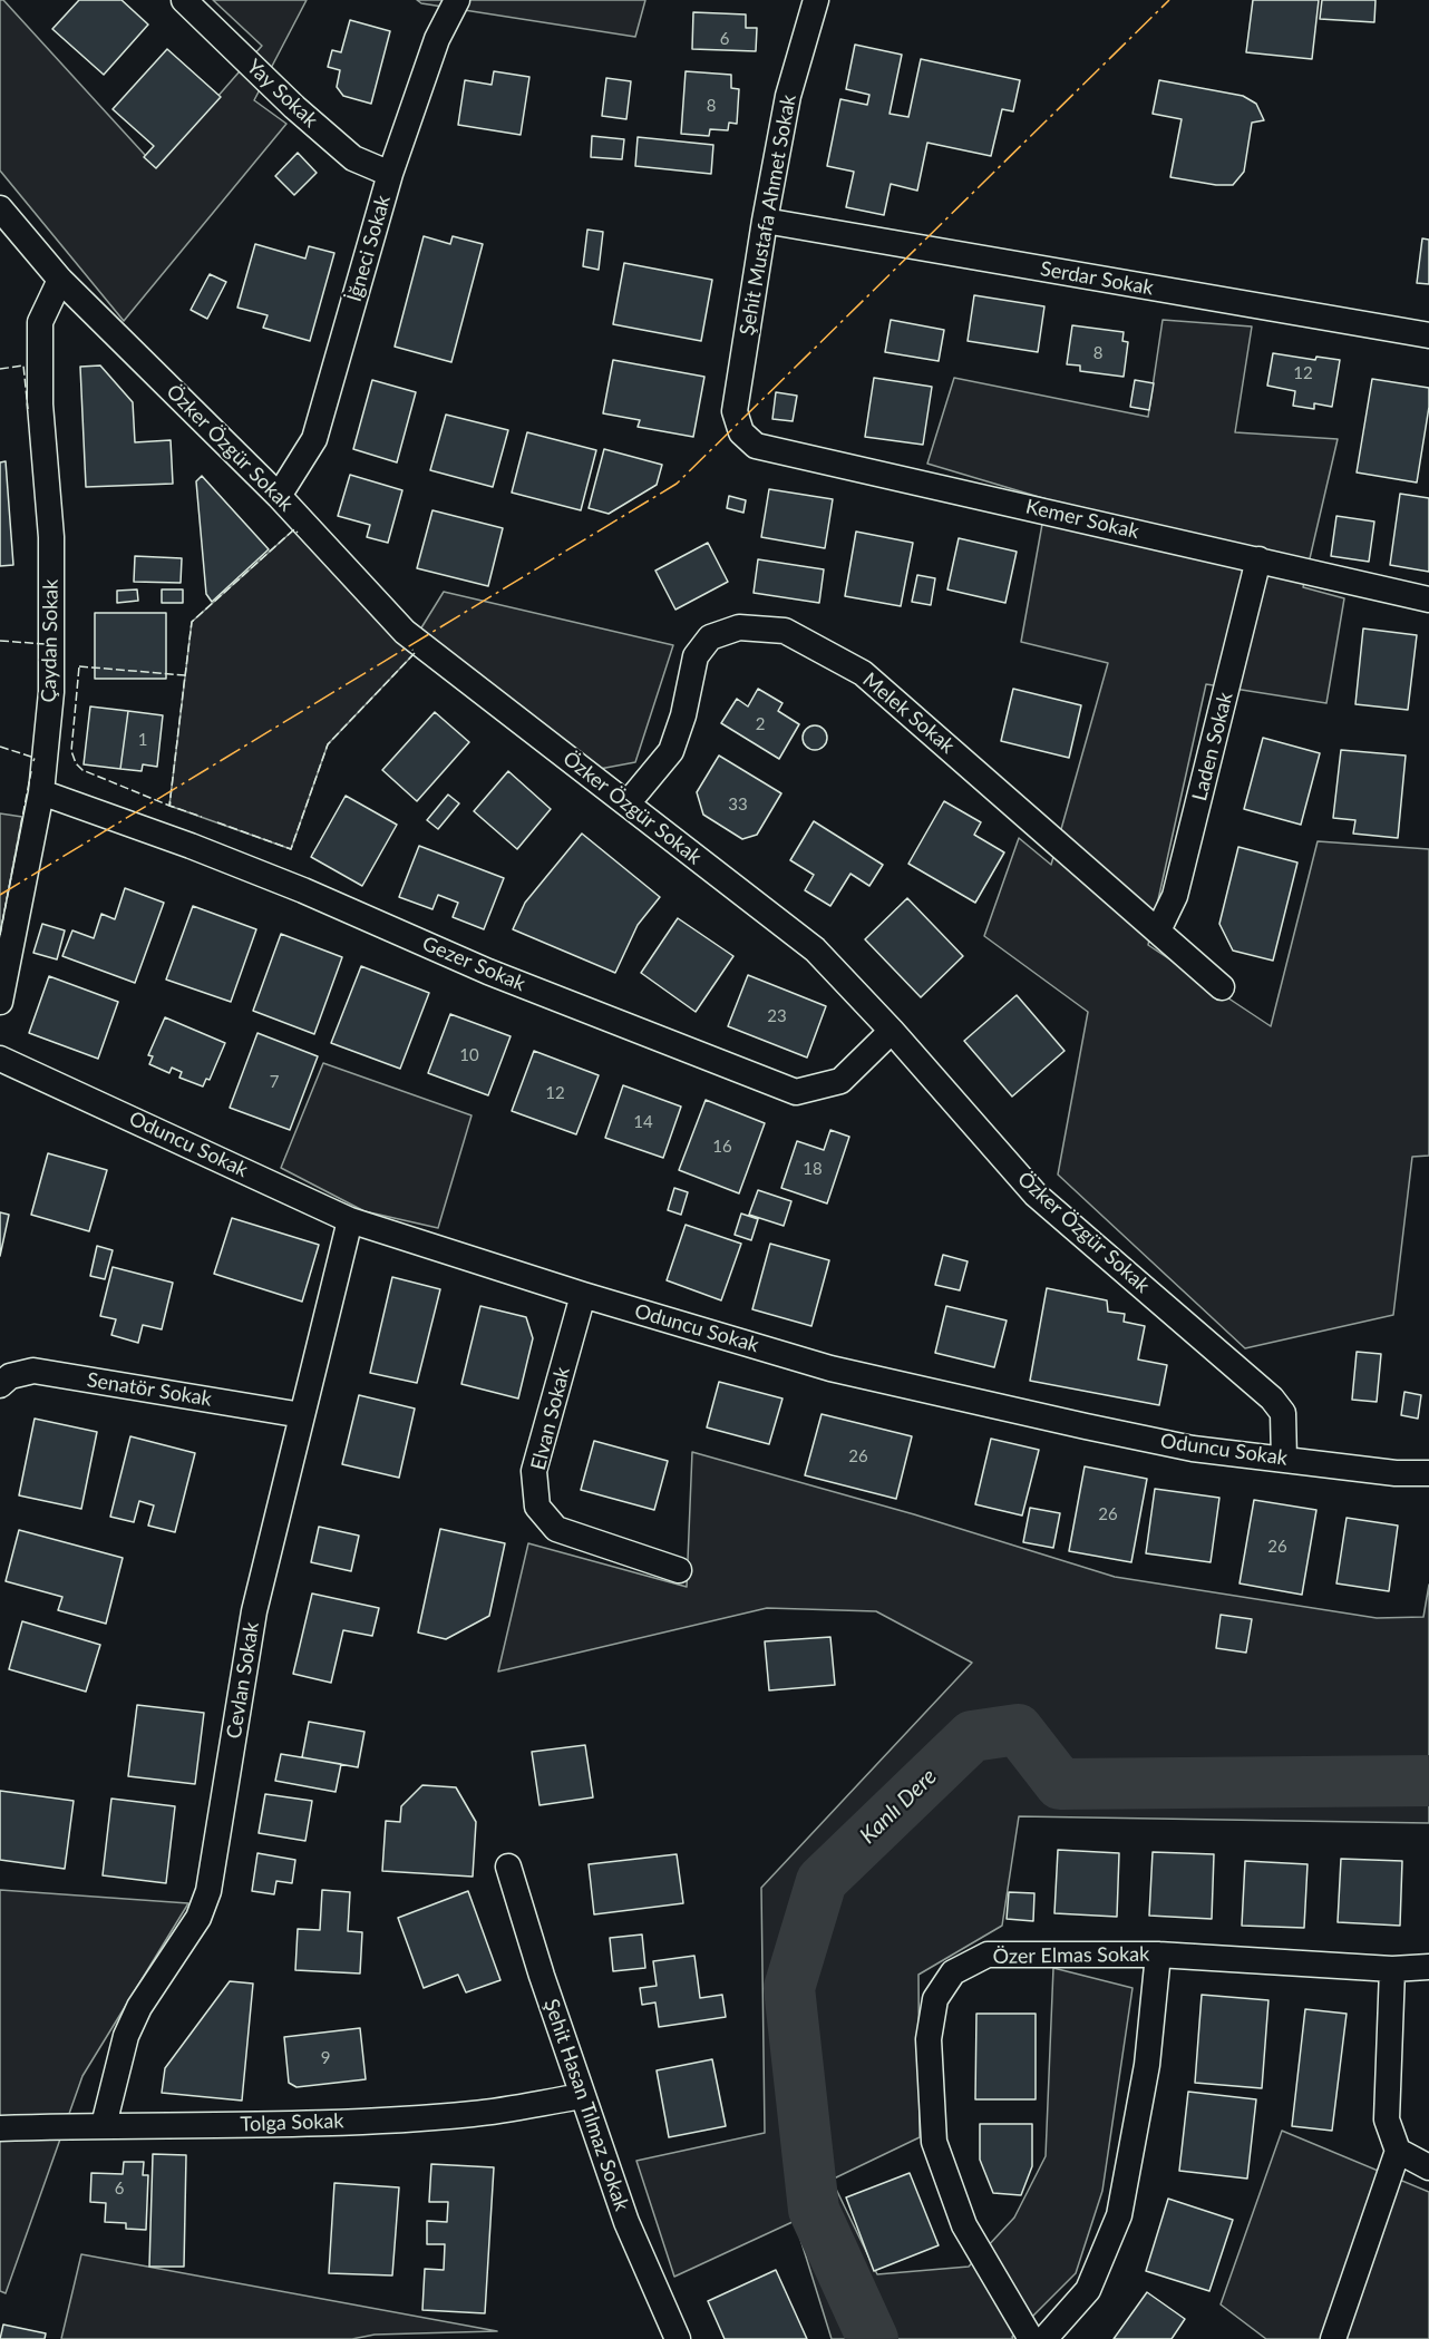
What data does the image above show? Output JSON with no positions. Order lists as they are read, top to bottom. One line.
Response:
{"streets":{"street":["Yay Sokak","Şehit Mustafa Ahmet Sokak","İğneci Sokak","Serdar Sokak","Özker Özgür Sokak","Kemer Sokak","Çaydan Sokak","Melek Sokak","Laden Sokak","Gezer Sokak","Oduncu Sokak","Senatör Sokak","Elvan Sokak","Cevlan Sokak","Özer Elmas Sokak","Şehit Hasan Tılmaz Sokak","Tolga Sokak"]},"crossings":[["Yay Sokak","İğneci Sokak"],["Şehit Mustafa Ahmet Sokak","Serdar Sokak"],["Şehit Mustafa Ahmet Sokak","Kemer Sokak"],["İğneci Sokak","Özker Özgür Sokak"],["Özker Özgür Sokak","Çaydan Sokak"],["Özker Özgür Sokak","Melek Sokak"],["Özker Özgür Sokak","Gezer Sokak"],["Özker Özgür Sokak","Oduncu Sokak"],["Kemer Sokak","Laden Sokak"],["Çaydan Sokak","Gezer Sokak"],["Melek Sokak","Laden Sokak"],["Oduncu Sokak","Elvan Sokak"],["Oduncu Sokak","Cevlan Sokak"],["Senatör Sokak","Cevlan Sokak"],["Cevlan Sokak","Tolga Sokak"],["Şehit Hasan Tılmaz Sokak","Tolga Sokak"]],"water":["Kanlı Dere"],"house_numbers":["6","8","8","12","2","1","33","23","10","7","12","14","16","18","26","26","26","9","6"]}
